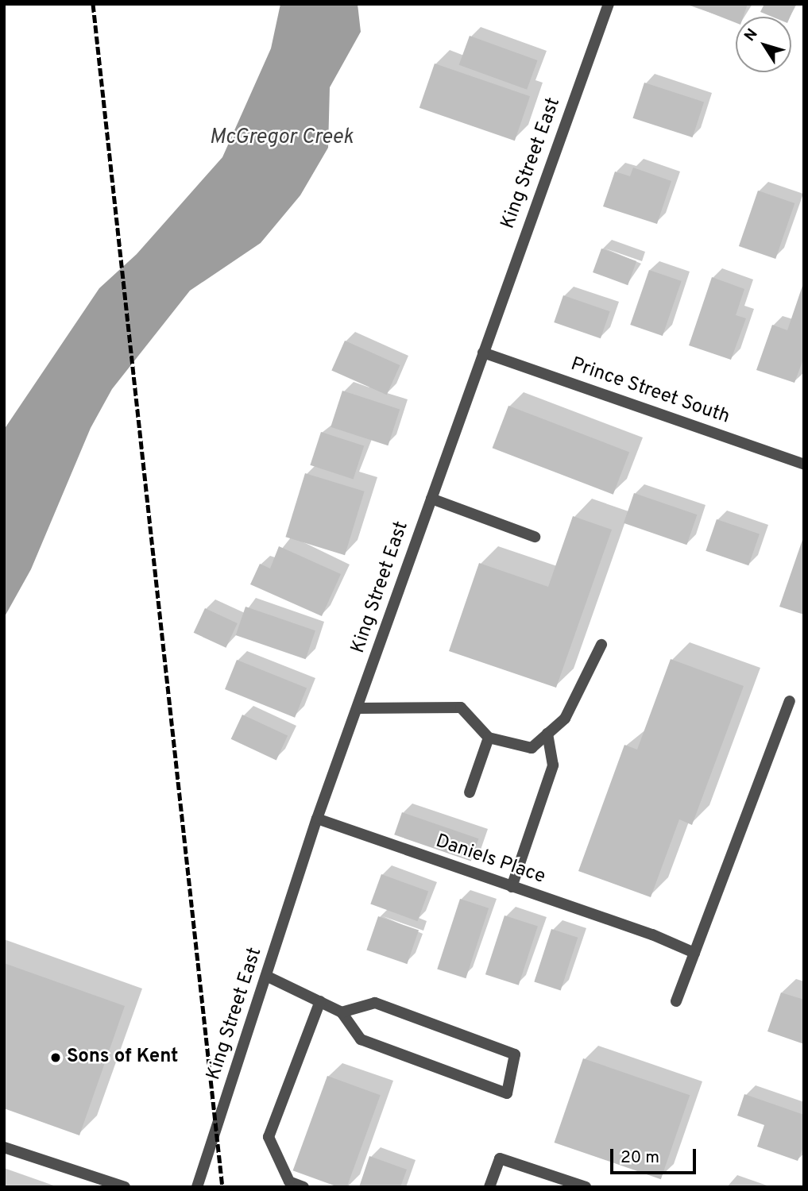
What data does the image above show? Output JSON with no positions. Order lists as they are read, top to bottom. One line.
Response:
{"streets":{"street":["King Street East","Prince Street South","Daniels Place"]},"crossings":[["King Street East","Prince Street South"],["King Street East","Daniels Place"]],"water":["McGregor Creek"],"places":["Sons of Kent"],"scale_bar":"20 m","north":"top left"}
